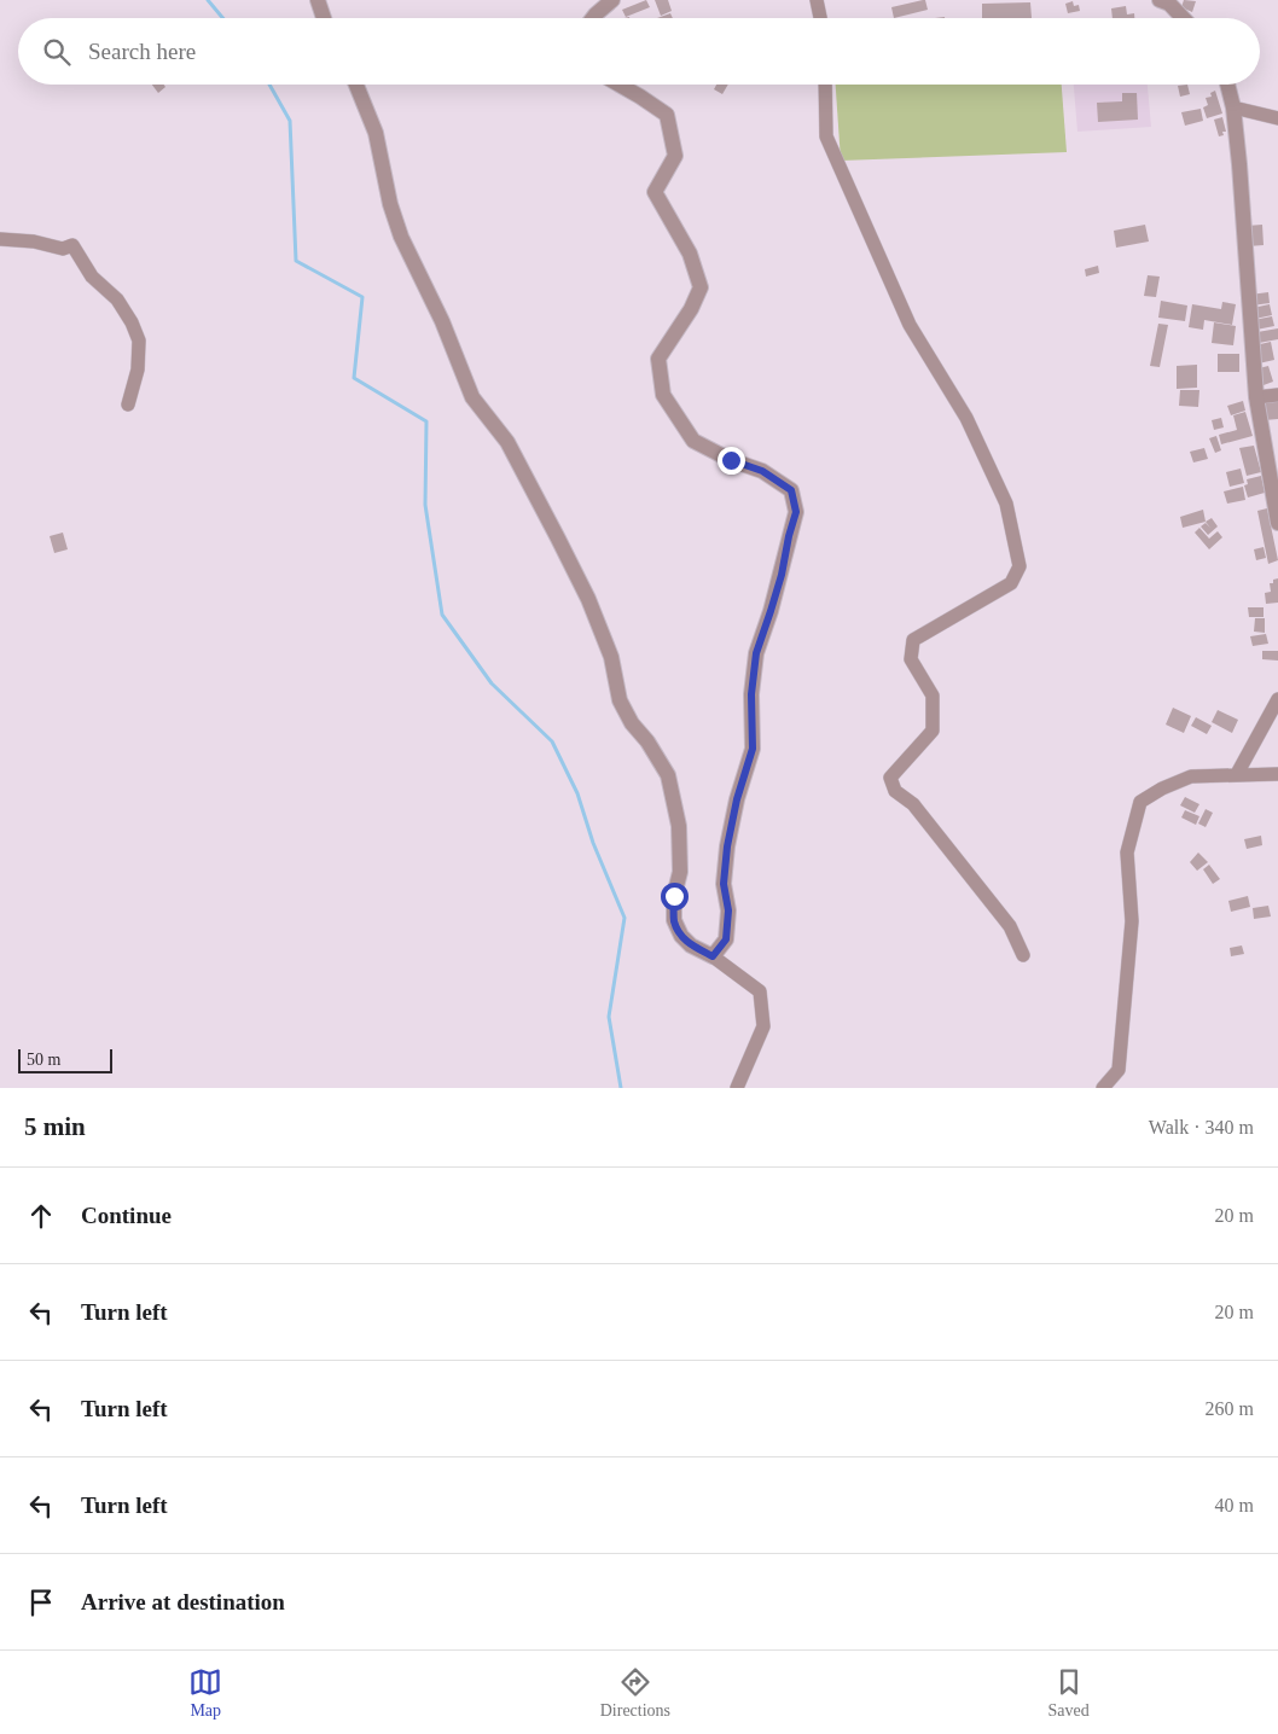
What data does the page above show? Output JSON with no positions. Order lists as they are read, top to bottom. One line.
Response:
{"scale_bar":"50 m","page":{"search":"Search here","scale":"50 m","heading":["5 min","Walk · 340 m"],"list":[["Continue","20 m"],["Turn left","20 m"],["Turn left","260 m"],["Turn left","40 m"],"Arrive at destination"],"nav":["Map","Directions","Saved"]}}
